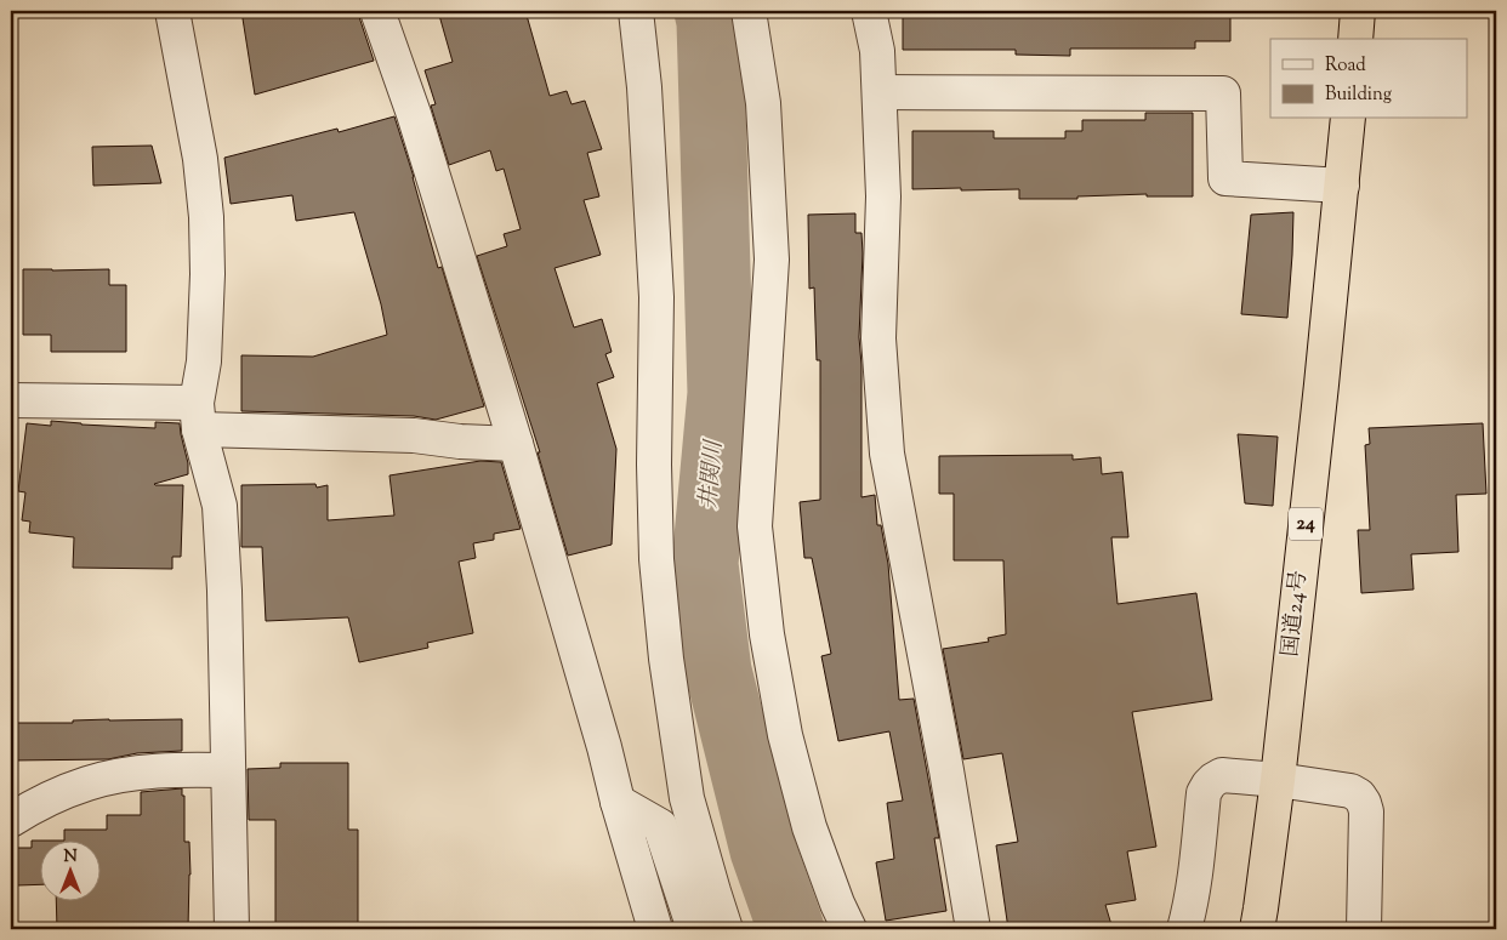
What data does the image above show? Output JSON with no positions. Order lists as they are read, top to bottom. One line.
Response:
{"streets":{"highway":["24","国道24号"]},"water":["井関川"],"legend":["Road","Building"],"north":"top"}
